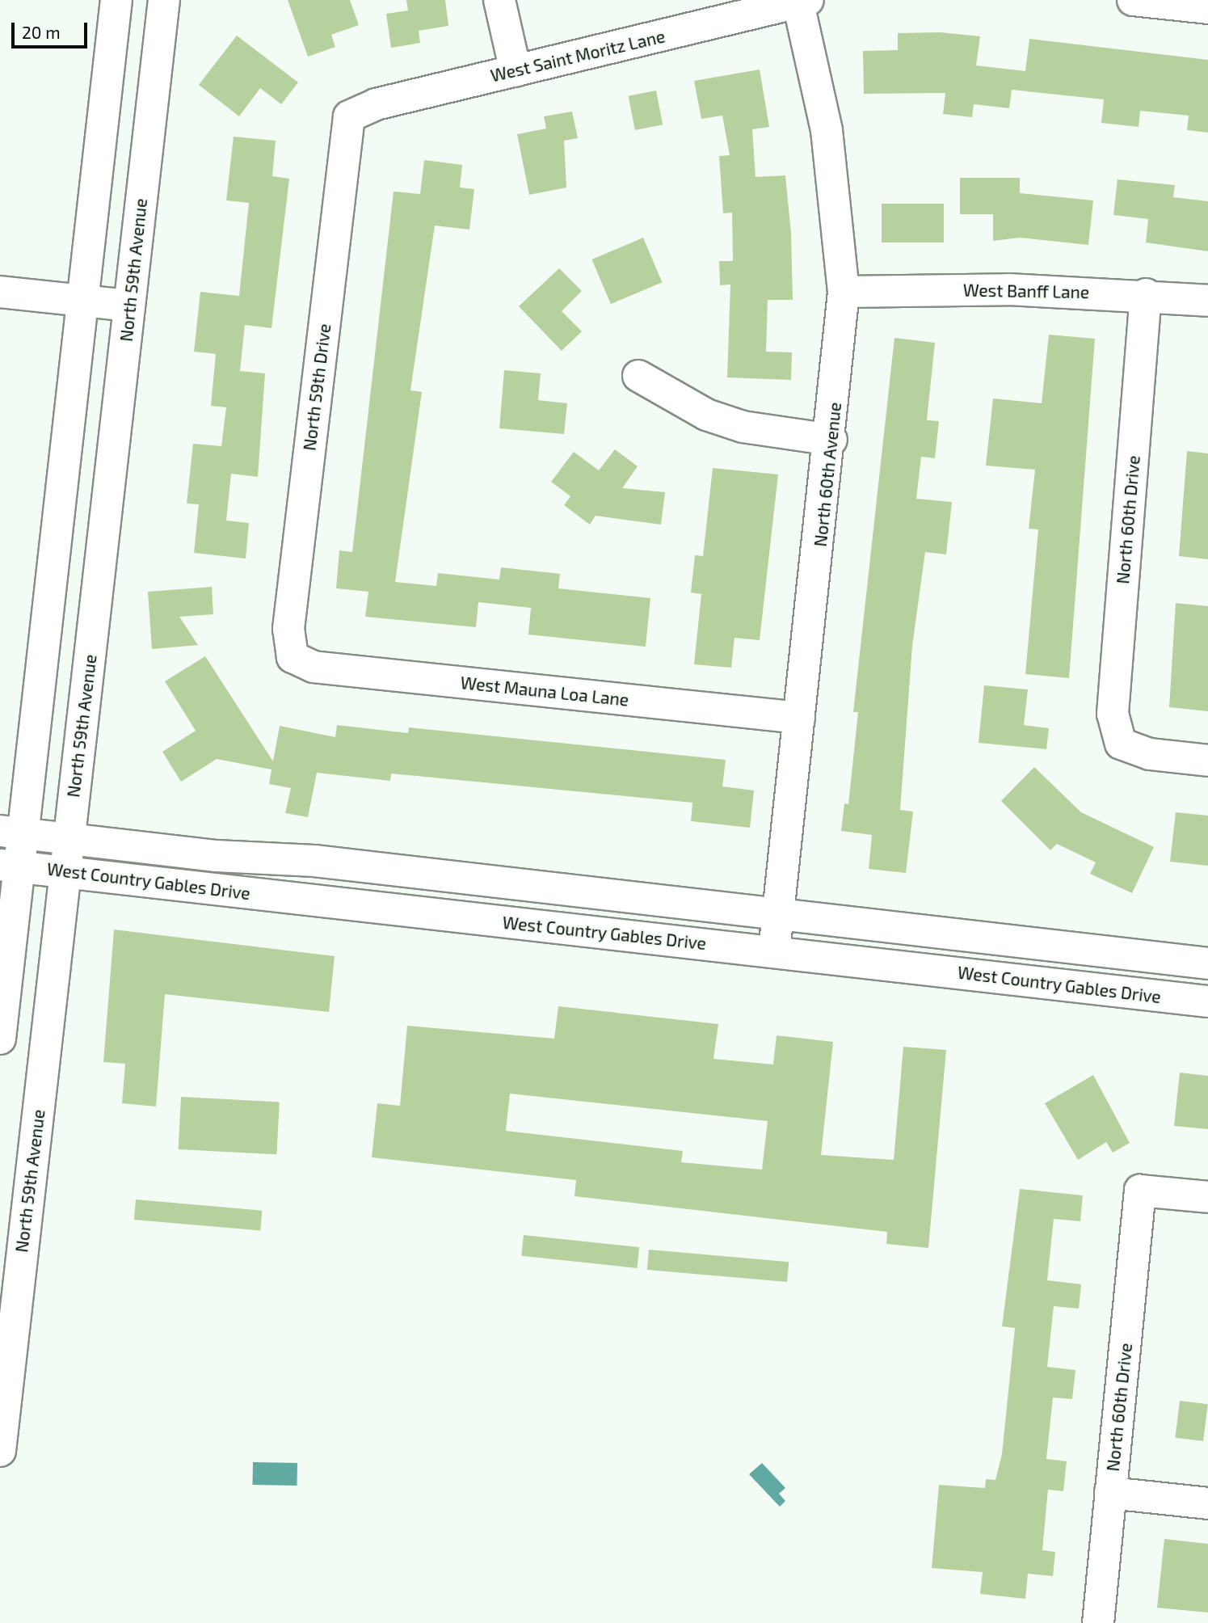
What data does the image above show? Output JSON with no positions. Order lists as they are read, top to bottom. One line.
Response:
{"streets":{"street":["West Saint Moritz Lane","North 59th Avenue","West Banff Lane","North 59th Drive","North 60th Avenue","North 60th Drive","West Mauna Loa Lane","West Country Gables Drive"]},"crossings":[["West Saint Moritz Lane","North 59th Drive"],["West Saint Moritz Lane","North 60th Avenue"],["North 59th Avenue","West Country Gables Drive"],["West Banff Lane","North 60th Avenue"],["West Banff Lane","North 60th Drive"],["North 59th Drive","West Mauna Loa Lane"],["North 60th Avenue","West Mauna Loa Lane"],["North 60th Avenue","West Country Gables Drive"]],"scale_bar":"20 m"}
